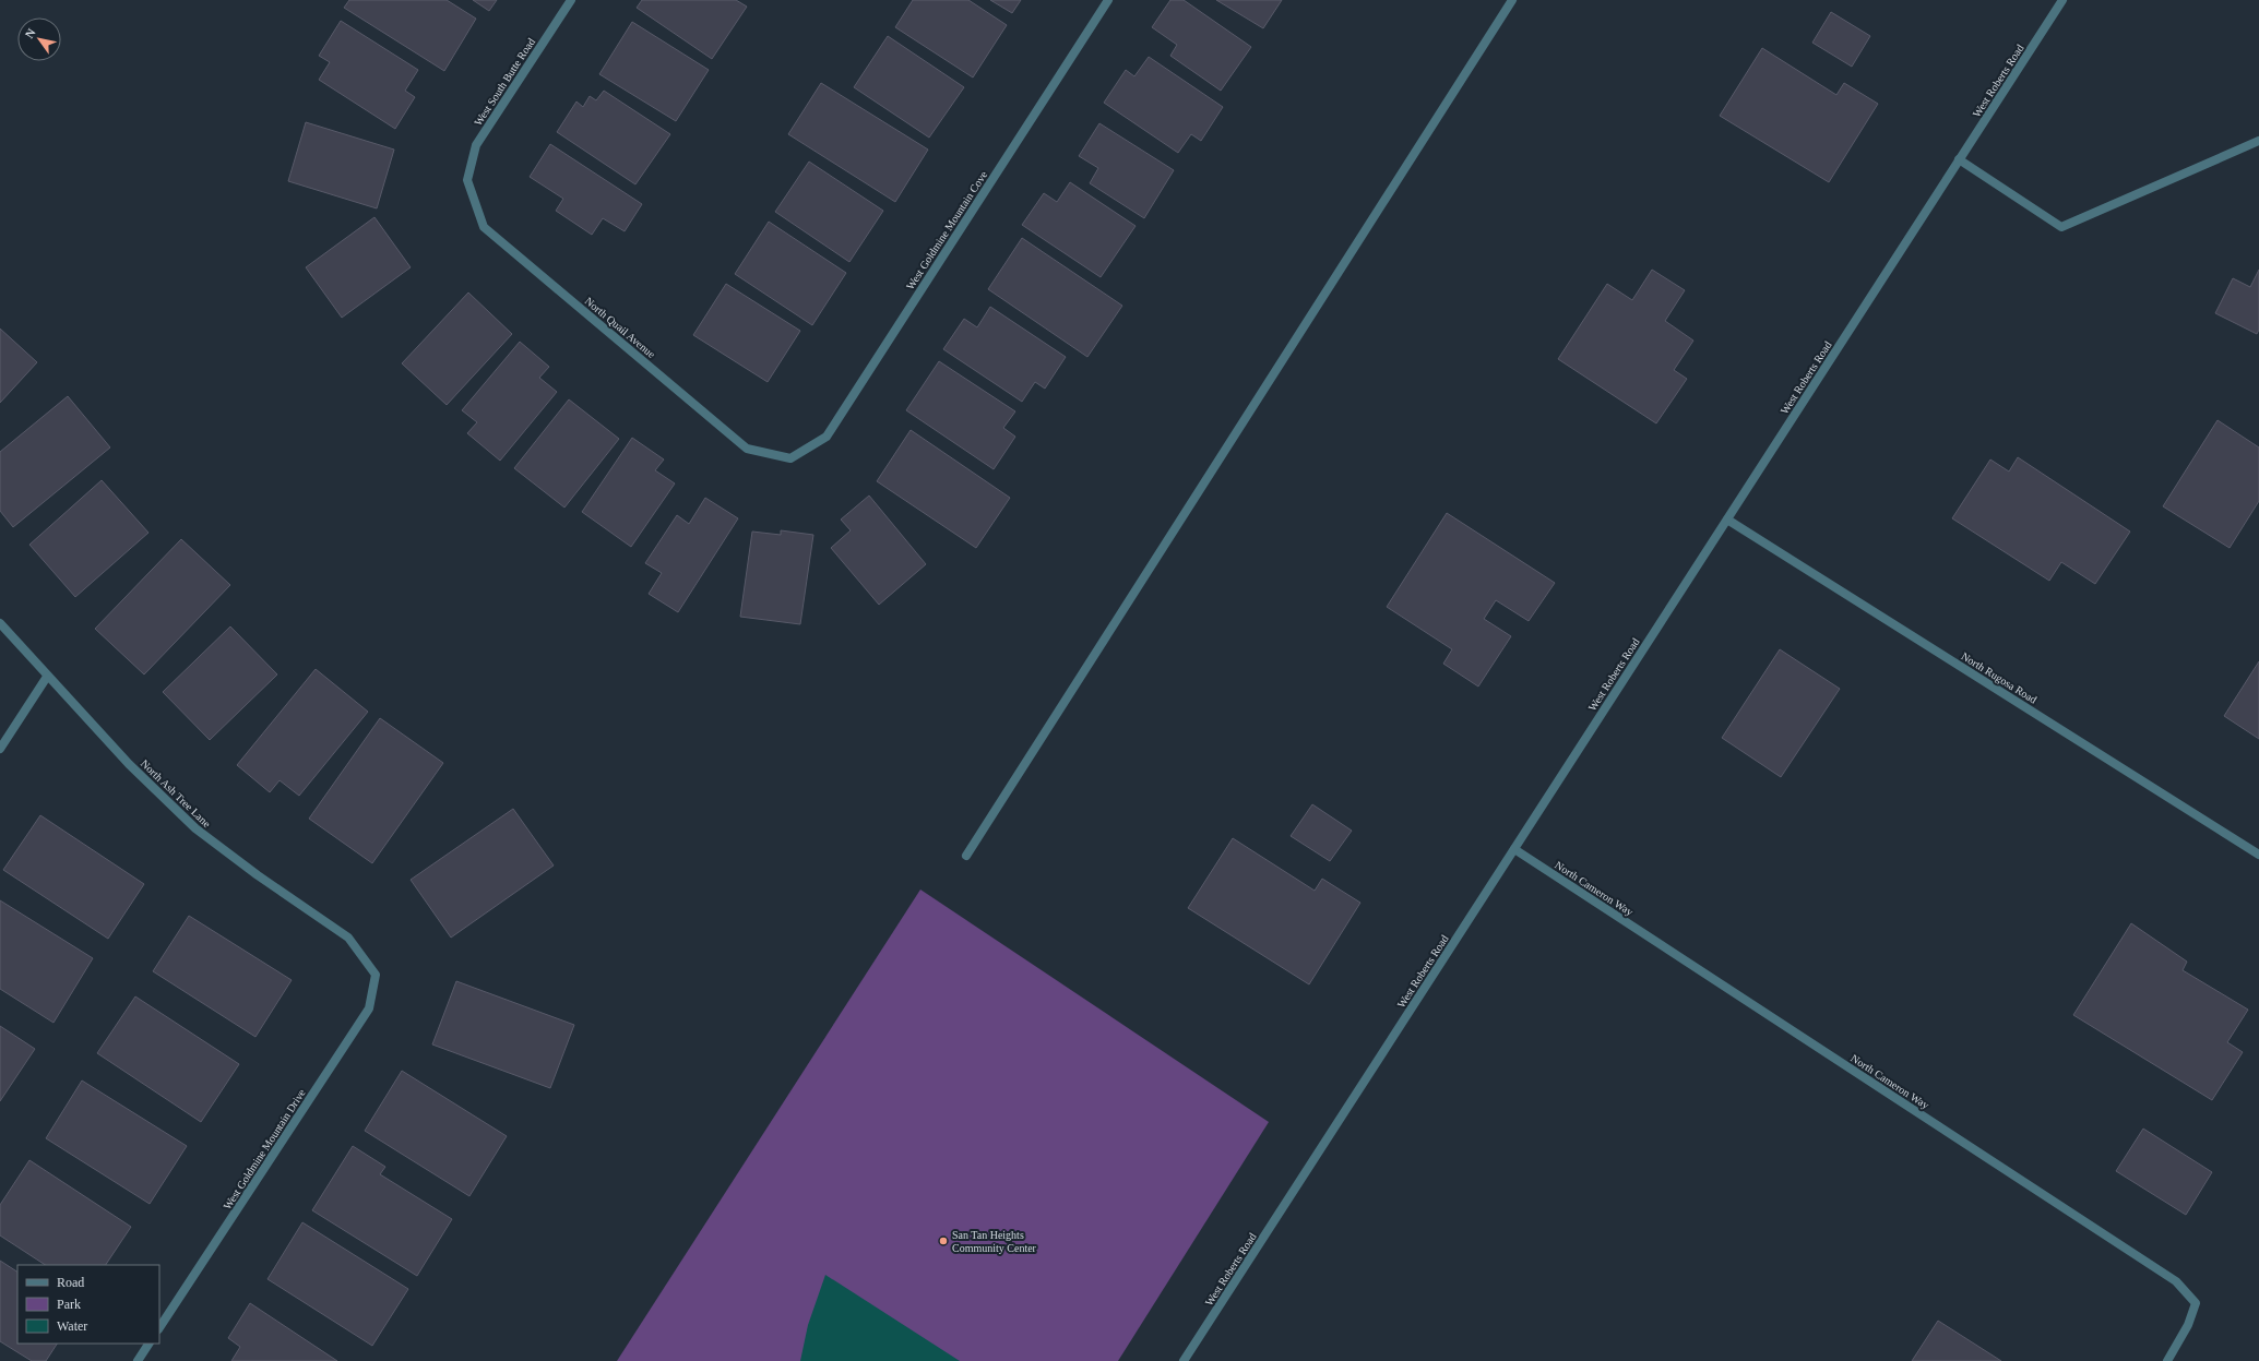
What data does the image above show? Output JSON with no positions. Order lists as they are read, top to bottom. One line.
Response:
{"streets":{"street":["West Roberts Road","West South Butte Road","West Goldmine Mountain Cove","North Quail Avenue","North Rugosa Road","North Ash Tree Lane","North Cameron Way","West Goldmine Mountain Drive"]},"crossings":[["West Roberts Road","North Rugosa Road"],["West Roberts Road","North Cameron Way"],["West South Butte Road","North Quail Avenue"],["West Goldmine Mountain Cove","North Quail Avenue"],["North Ash Tree Lane","West Goldmine Mountain Drive"]],"places":["San Tan Heights Community Center"],"legend":["Road","Park","Water"],"north":"top left"}
